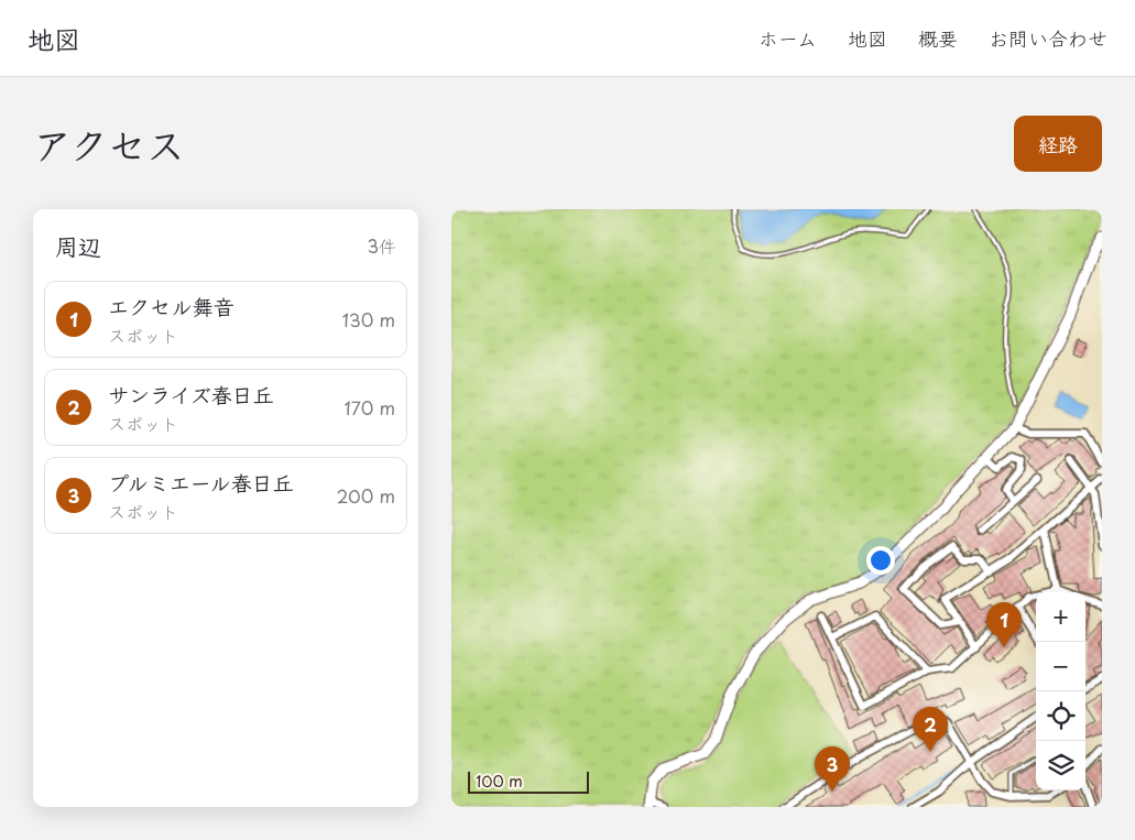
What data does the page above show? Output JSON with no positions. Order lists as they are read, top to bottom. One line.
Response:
{"scale_bar":"100 m","page":{"header":"地図","nav":["ホーム","地図","概要","お問い合わせ"],"title":"アクセス","buttons":"経路","heading":["周辺","3件"],"list":[{"mark":"1","name":"エクセル舞音","note":"スポット","value":"130 m"},{"mark":"2","name":"サンライズ春日丘","note":"スポット","value":"170 m"},{"mark":"3","name":"プルミエール春日丘","note":"スポット","value":"200 m"}],"map_buttons":["+","−"],"pins":["1","2","3"],"scale":"100 m"}}
